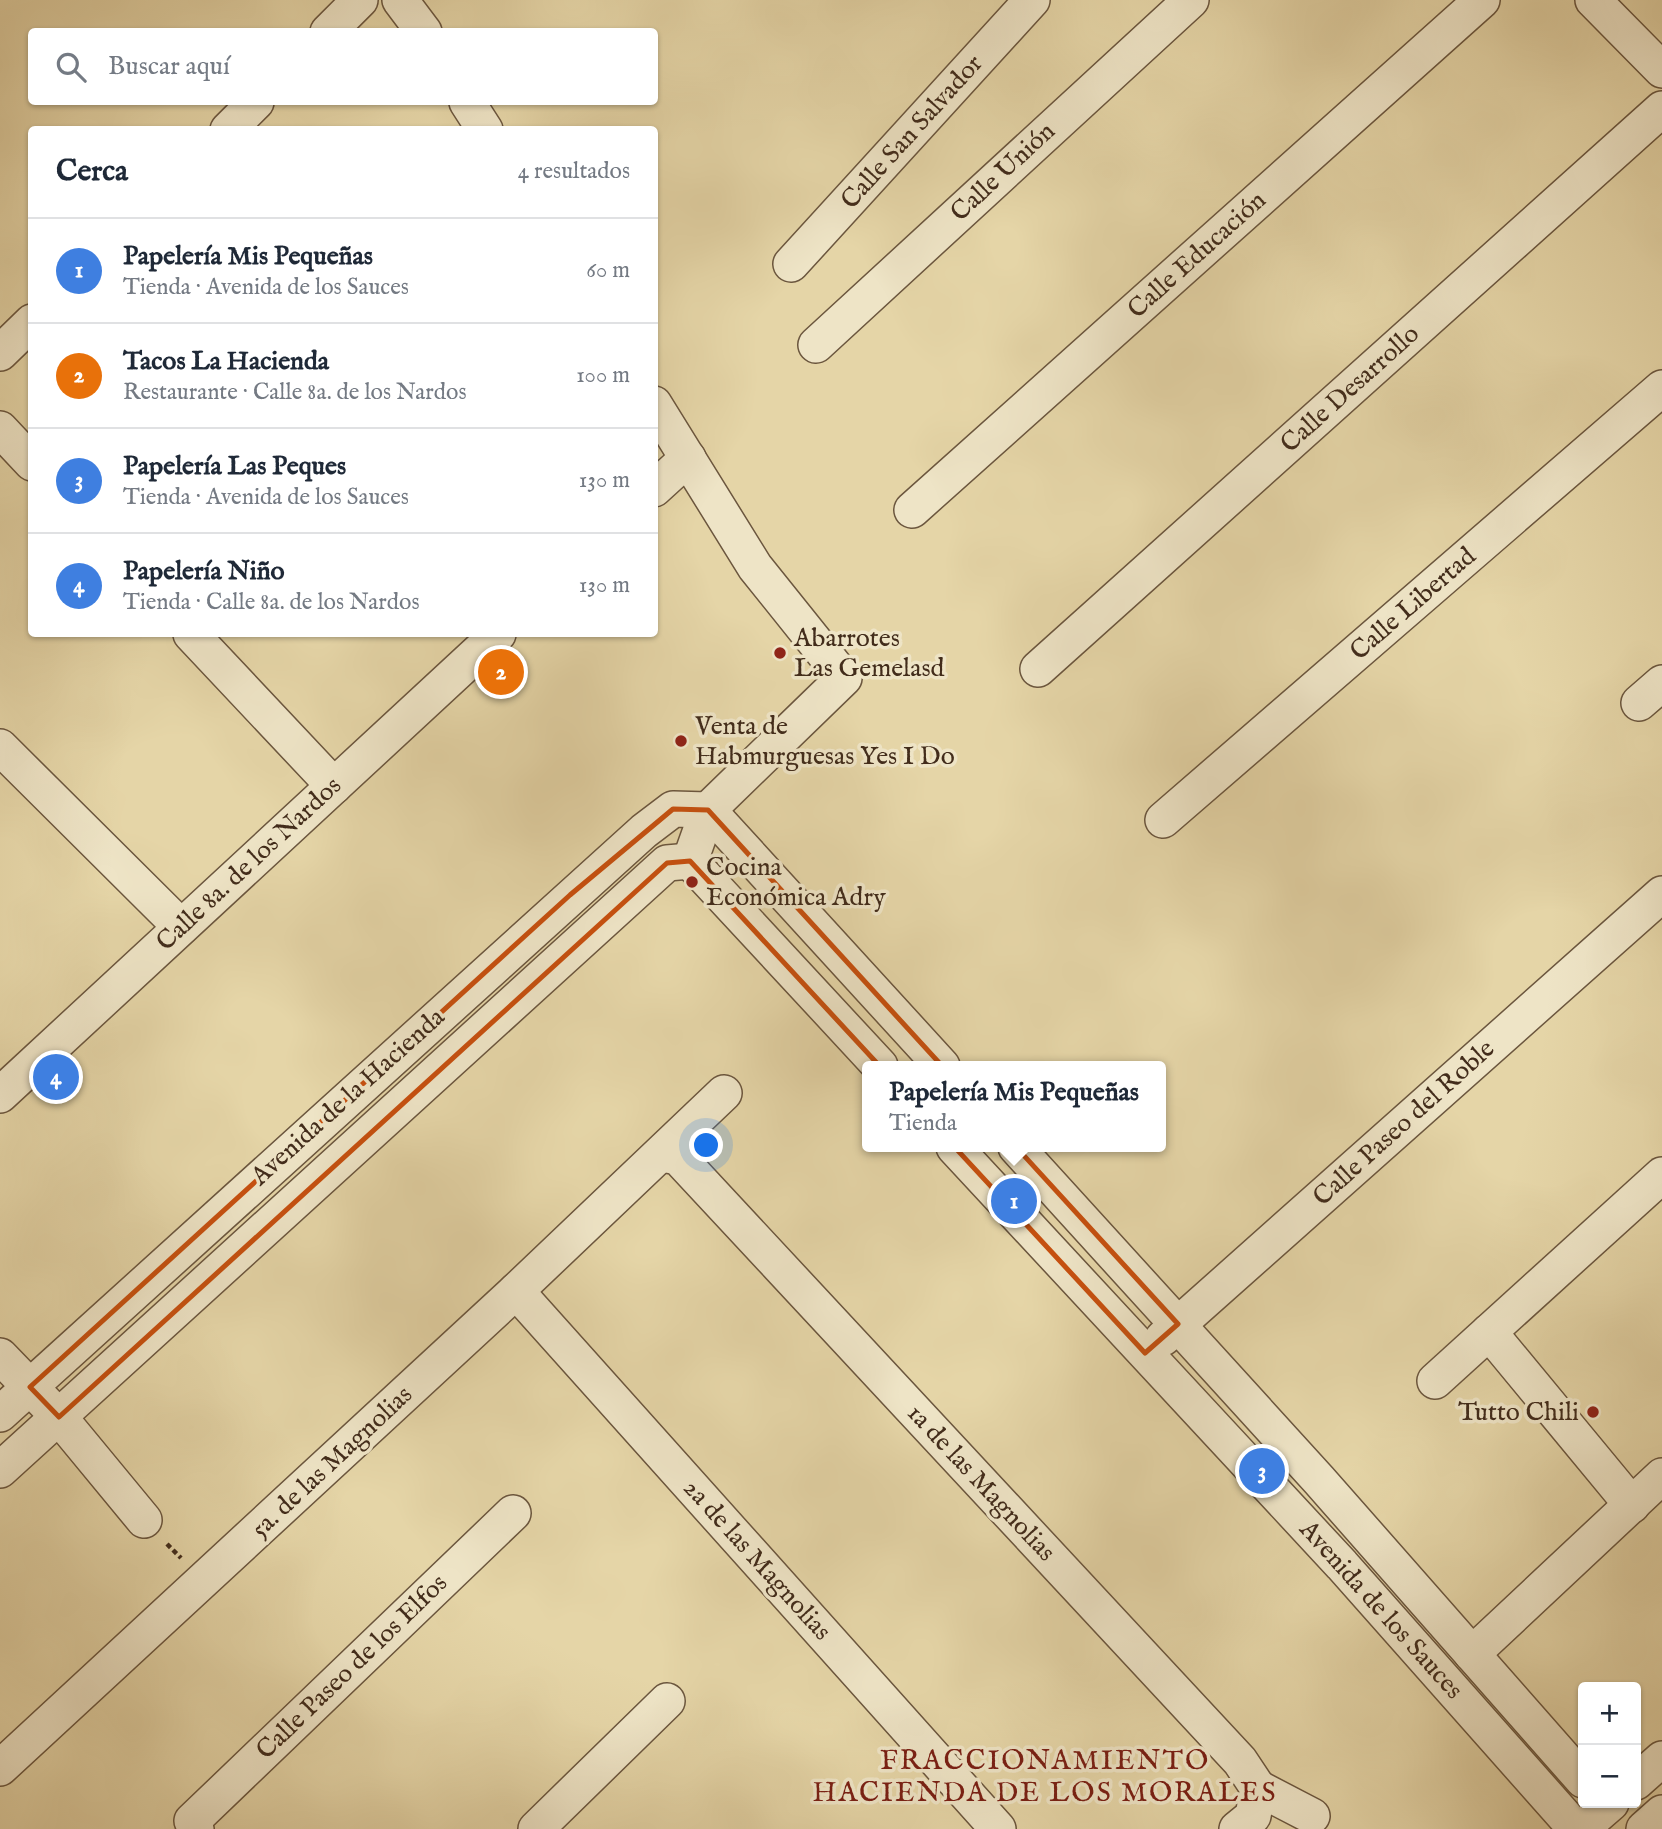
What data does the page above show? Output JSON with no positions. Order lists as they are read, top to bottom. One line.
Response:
{"streets":{"street":["Calle San Salvador","Calle Unión","Calle Educación","Calle Desarrollo","Calle Libertad","Calle 8a. de los Nardos","Avenida de la Hacienda","Calle Paseo del Roble","5a. de las Magnolias","1a de las Magnolias","2a de las Magnolias","Avenida de los Sauces","Calle Paseo de los Elfos"]},"crossings":[["Calle Paseo del Roble","Avenida de los Sauces"],["5a. de las Magnolias","1a de las Magnolias"],["5a. de las Magnolias","2a de las Magnolias"]],"districts":["FRACCIONAMIENTO HACIENDA DE LOS MORALES"],"places":["Abarrotes Las Gemelasd","Venta de Habmurguesas Yes I Do","Cocina Económica Adry","Tutto Chili"],"page":{"search":"Buscar aquí","heading":["Cerca","4 resultados"],"list":[{"mark":"1","name":"Papelería Mis Pequeñas","note":"Tienda · Avenida de los Sauces","value":"60 m"},{"mark":"2","name":"Tacos La Hacienda","note":"Restaurante · Calle 8a. de los Nardos","value":"100 m"},{"mark":"3","name":"Papelería Las Peques","note":"Tienda · Avenida de los Sauces","value":"130 m"},{"mark":"4","name":"Papelería Niño","note":"Tienda · Calle 8a. de los Nardos","value":"130 m"}],"pins":["2","4","1","3"],"popup":["Papelería Mis Pequeñas","Tienda"],"map_buttons":["+","−"]}}
